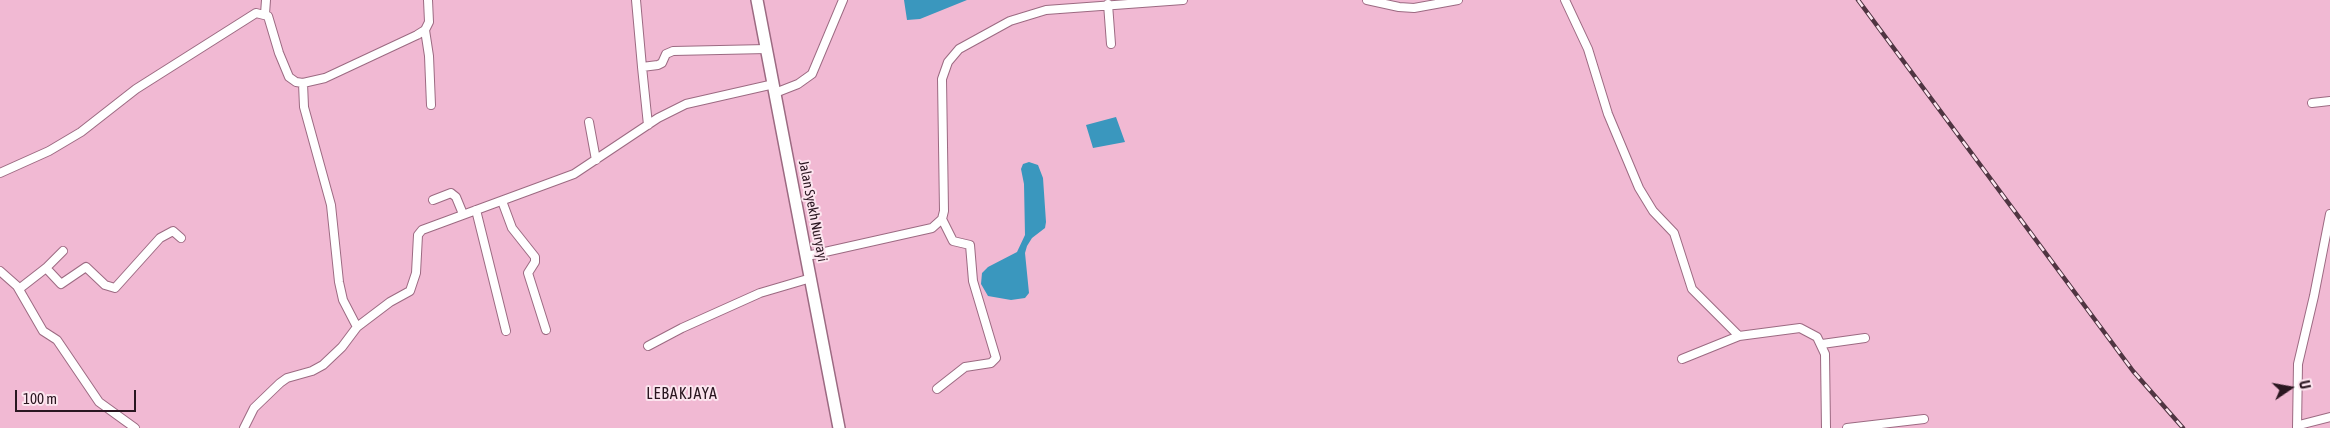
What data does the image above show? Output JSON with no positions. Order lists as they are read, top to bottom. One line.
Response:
{"streets":{"main road":["Jalan Syekh Nuryayi"]},"districts":["LEBAKJAYA"],"scale_bar":"100 m","north":"right"}
